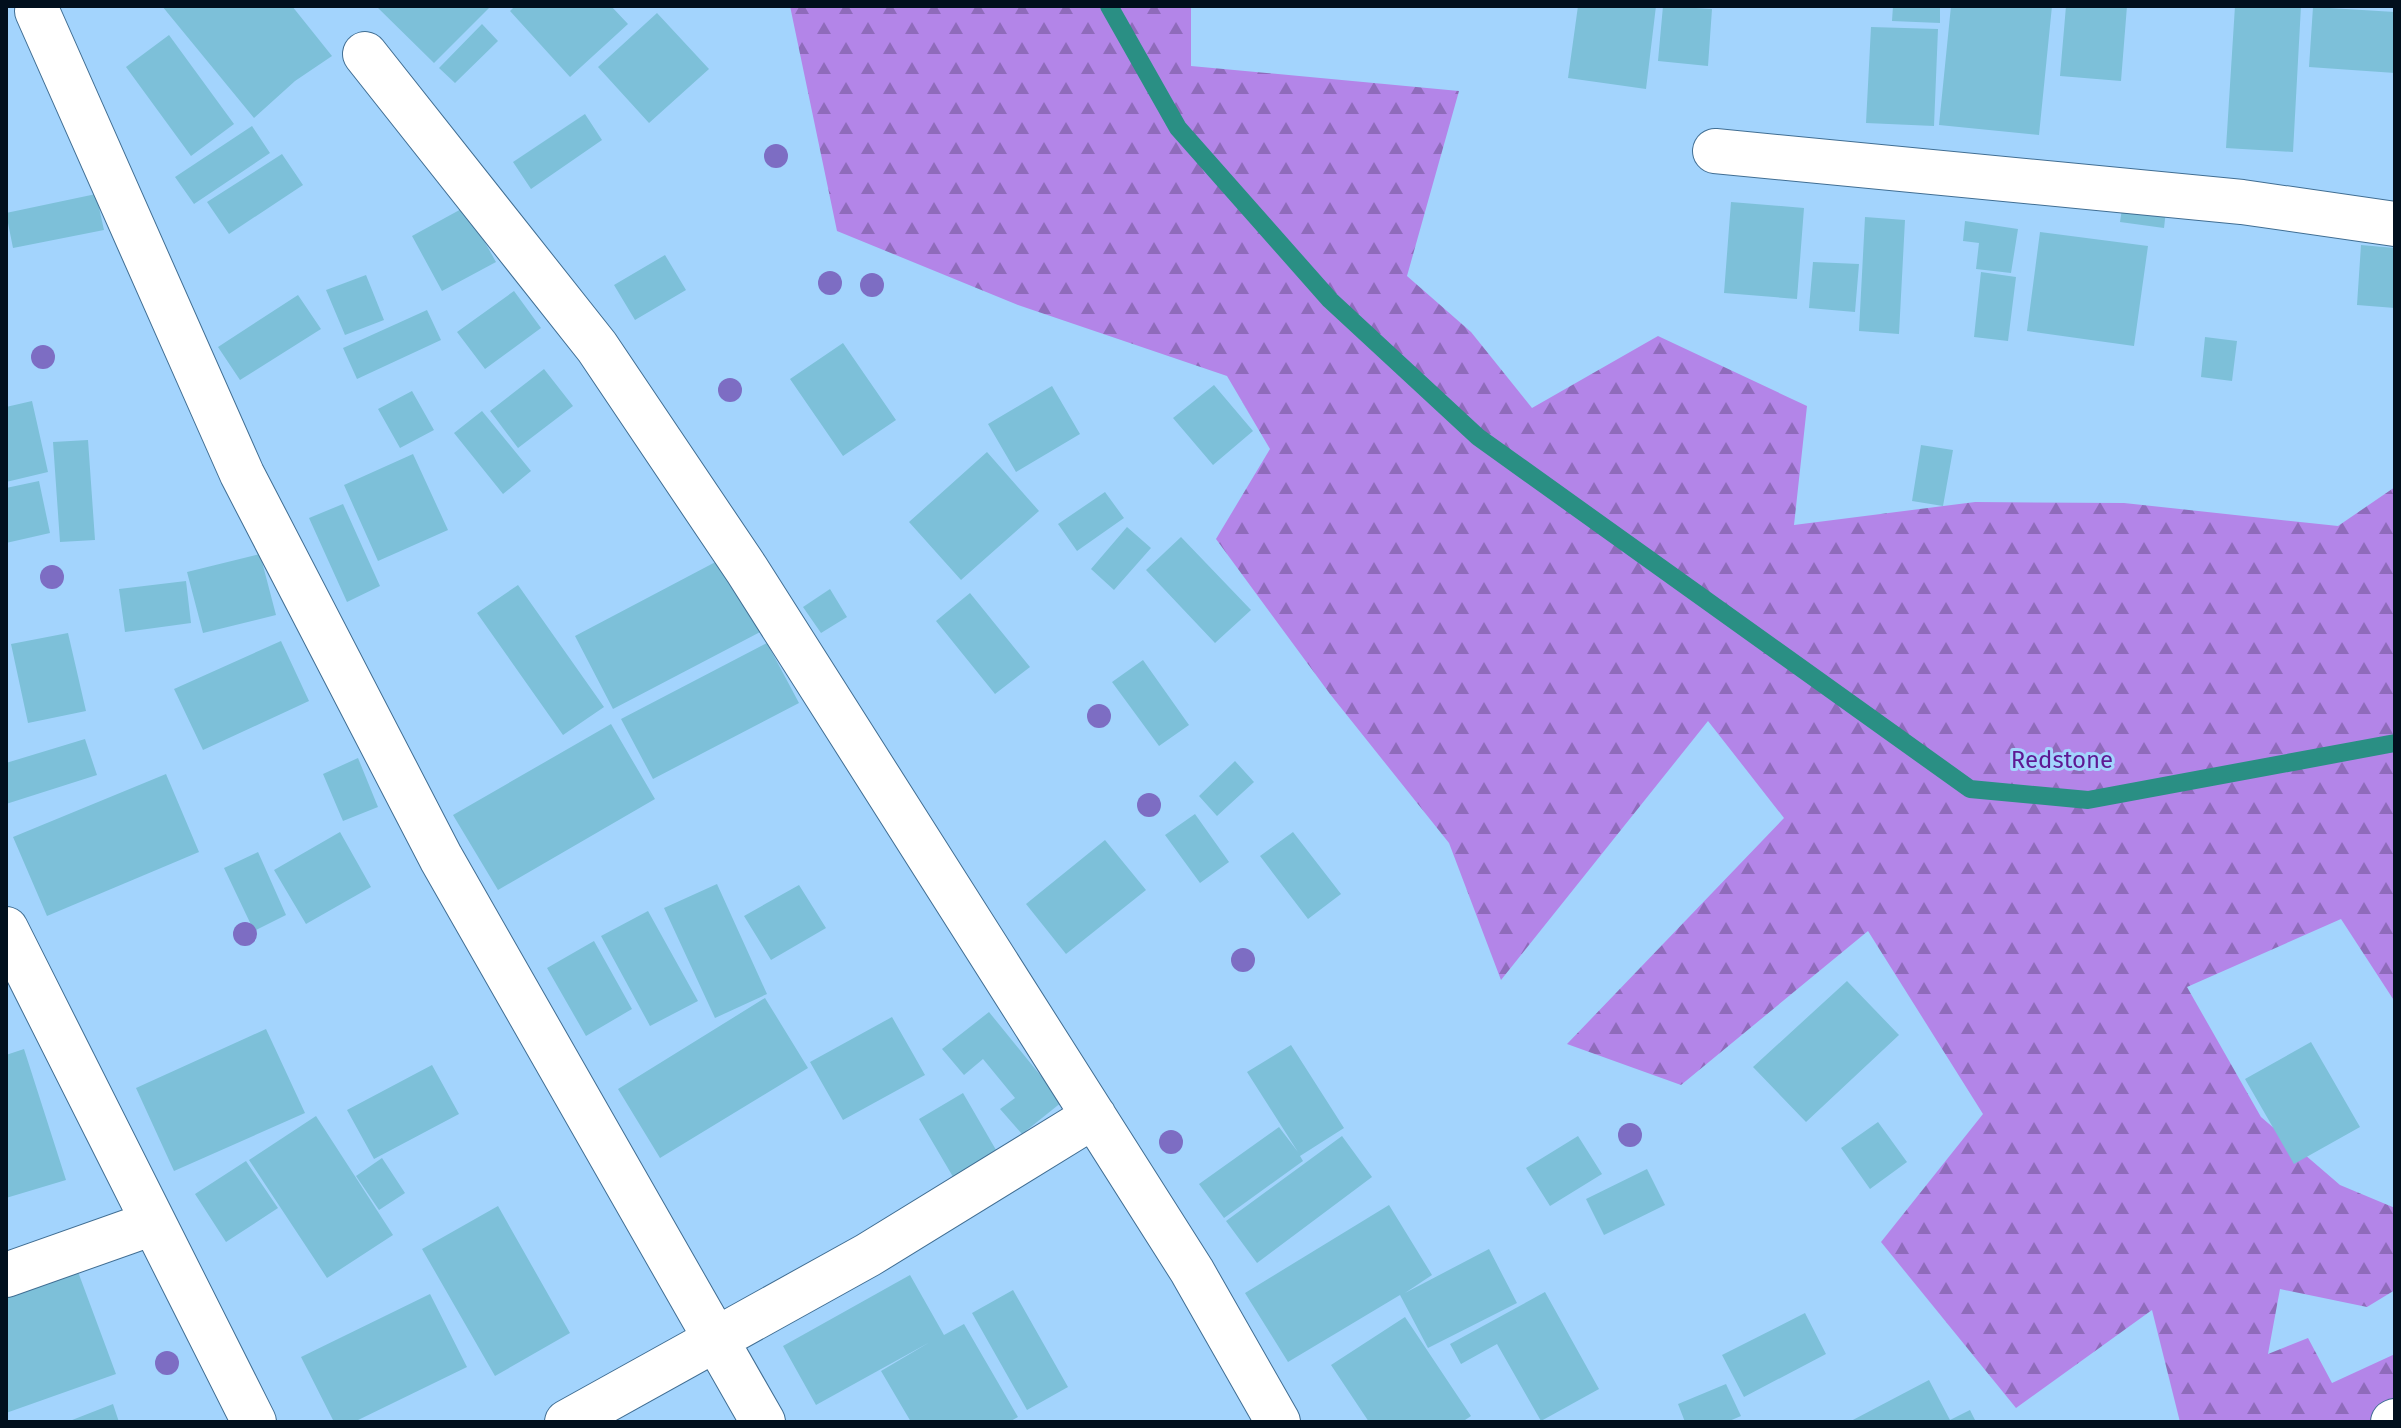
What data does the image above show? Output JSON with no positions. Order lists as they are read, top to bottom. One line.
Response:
{"parks":["Redstone"]}
